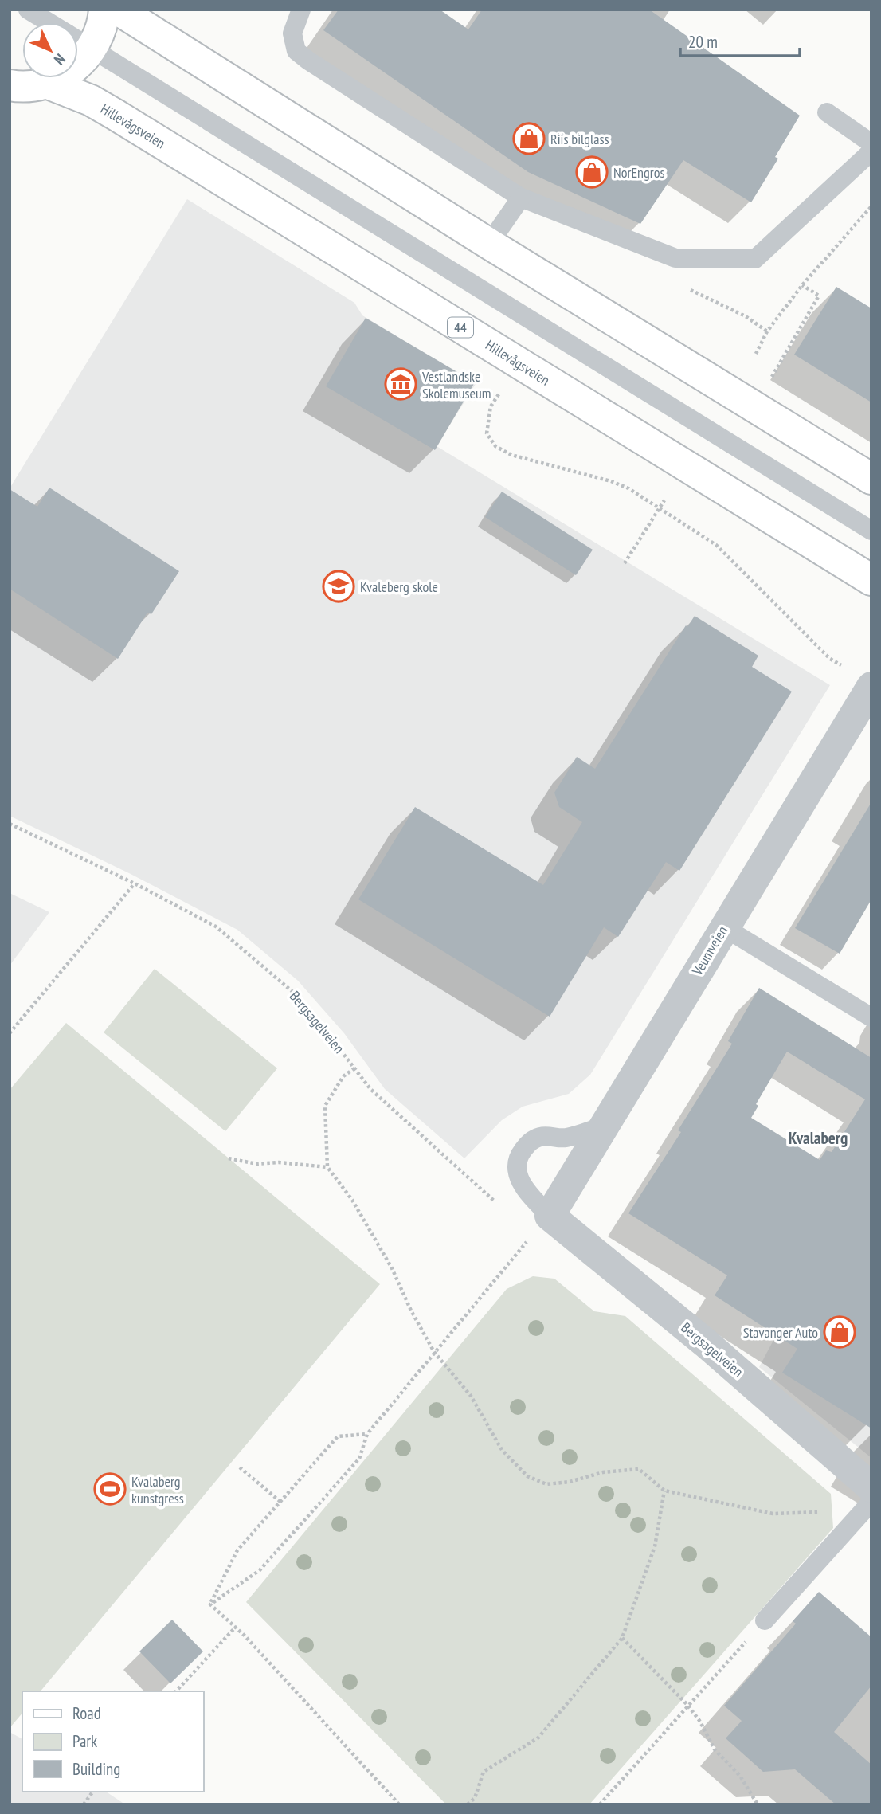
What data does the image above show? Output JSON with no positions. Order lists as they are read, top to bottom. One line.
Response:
{"streets":{"main road":["Hillevågsveien","44"],"street":["Veumveien","Bergsagelveien"]},"crossings":[["Hillevågsveien","44"],["Veumveien","Bergsagelveien"]],"districts":["Kvalaberg"],"places":{"shop":["Riis bilglass","NorEngros","Stavanger Auto"],"museum":["Vestlandske Skolemuseum"],"school or university":["Kvaleberg skole"],"sports":["Kvalaberg kunstgress"]},"legend":["Road","Park","Building"],"scale_bar":"20 m","north":"bottom right"}
